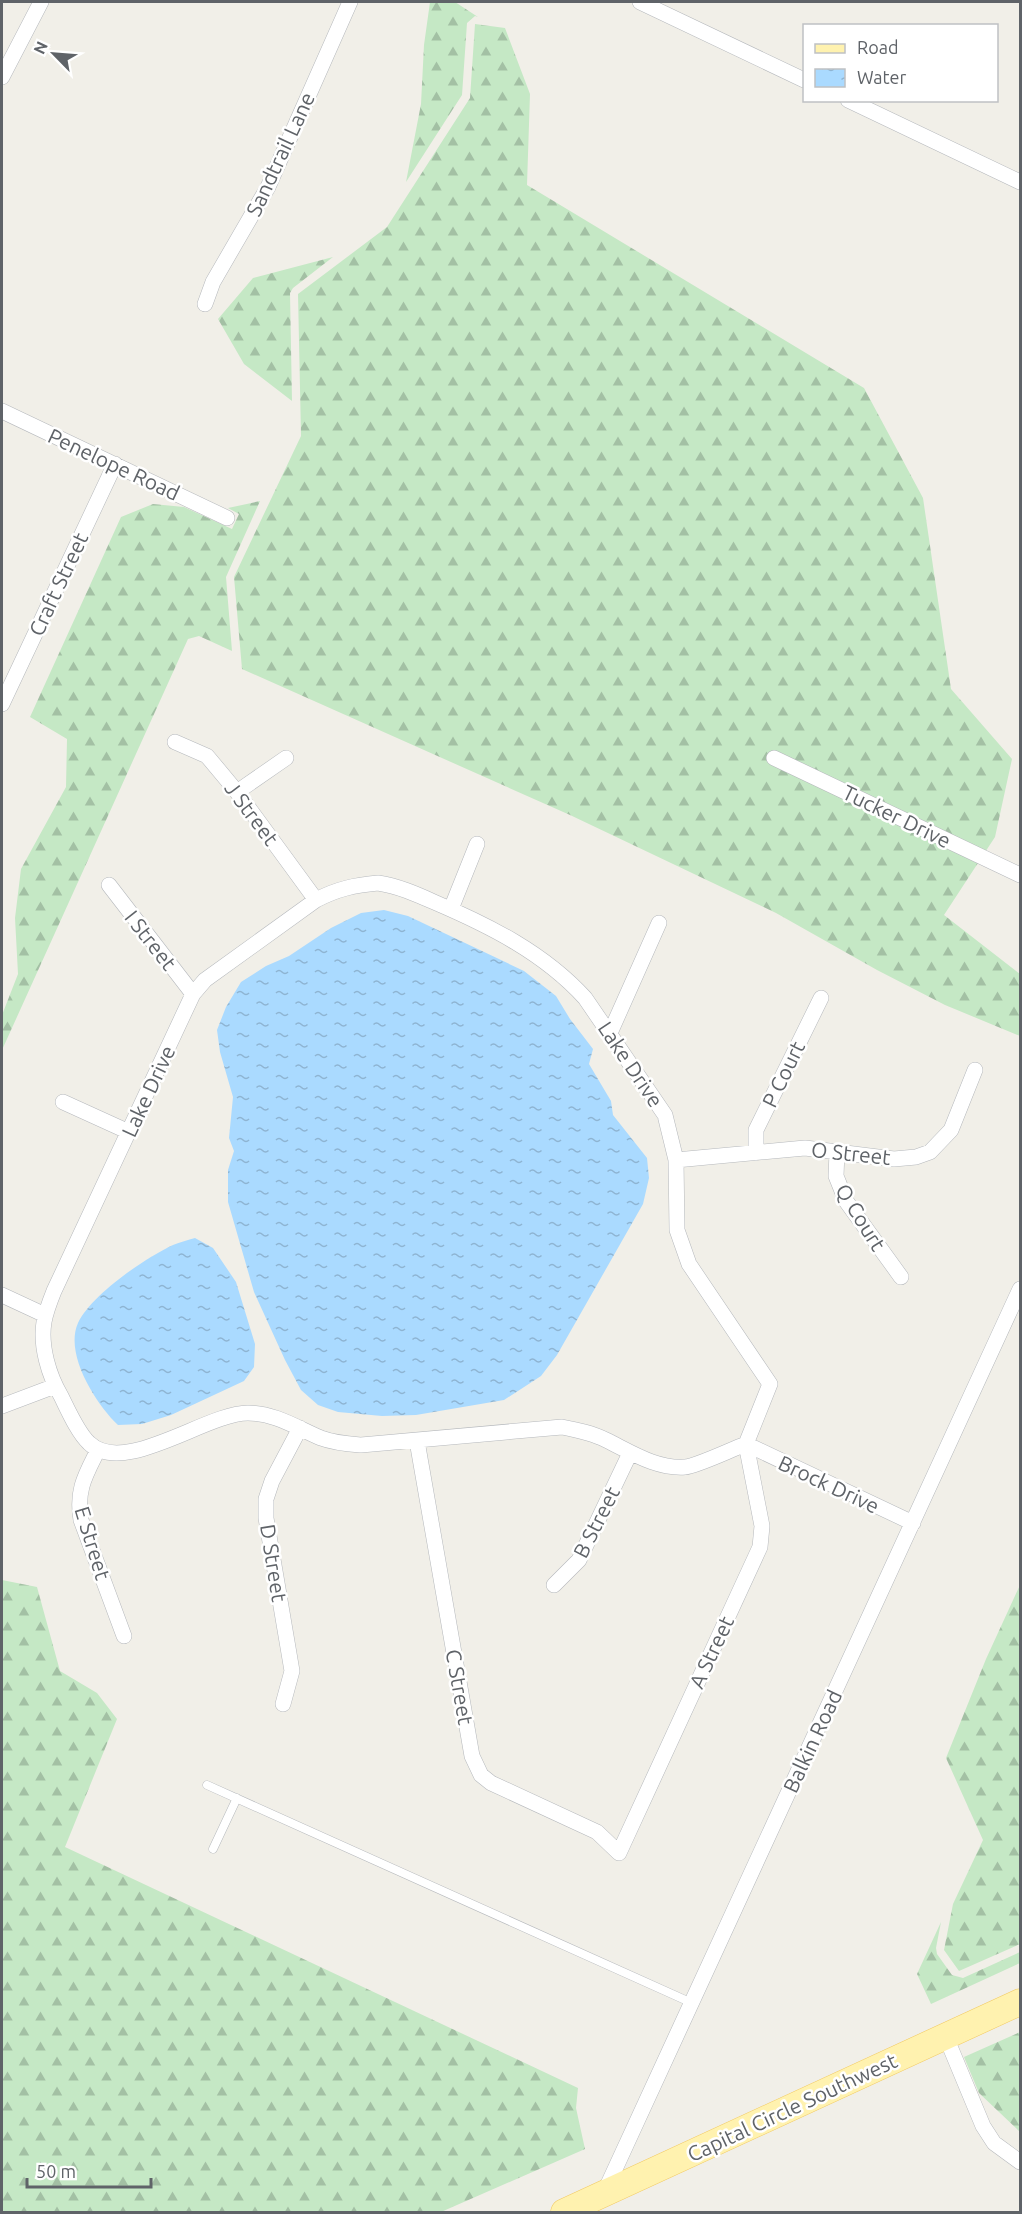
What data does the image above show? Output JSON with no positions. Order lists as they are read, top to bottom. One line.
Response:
{"streets":{"main road":["Capital Circle Southwest"],"street":["Sandtrail Lane","Penelope Road","Craft Street","J Street","Tucker Drive","I Street","Lake Drive","P Court","O Street","Q Court","Brock Drive","B Street","E Street","D Street","A Street","C Street","Balkin Road"]},"crossings":[["Penelope Road","Craft Street"],["J Street","Lake Drive"],["I Street","Lake Drive"],["Lake Drive","O Street"],["Lake Drive","Brock Drive"],["Lake Drive","E Street"],["Lake Drive","A Street"],["P Court","O Street"],["O Street","Q Court"],["Brock Drive","A Street"],["Brock Drive","Balkin Road"],["A Street","C Street"],["Balkin Road","Capital Circle Southwest"]],"legend":["Road","Water"],"scale_bar":"50 m","north":"top left"}
